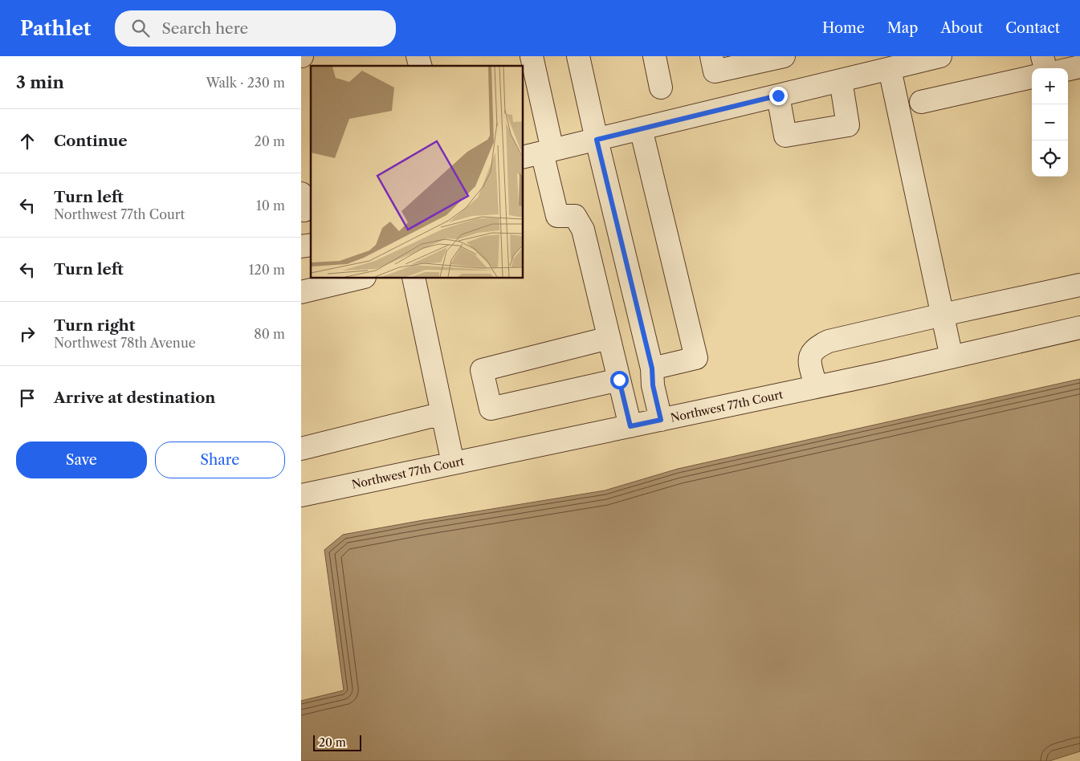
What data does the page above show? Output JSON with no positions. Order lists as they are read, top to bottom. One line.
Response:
{"streets":{"street":["Northwest 77th Court"]},"scale_bar":"20 m","page":{"header":"Pathlet","search":"Search here","nav":["Home","Map","About","Contact"],"heading":["3 min","Walk · 230 m"],"map_buttons":["+","−"],"list":[["Continue","20 m"],["Turn left","Northwest 77th Court","10 m"],["Turn left","120 m"],["Turn right","Northwest 78th Avenue","80 m"],"Arrive at destination"],"buttons":["Save","Share"],"scale":"20 m"}}
